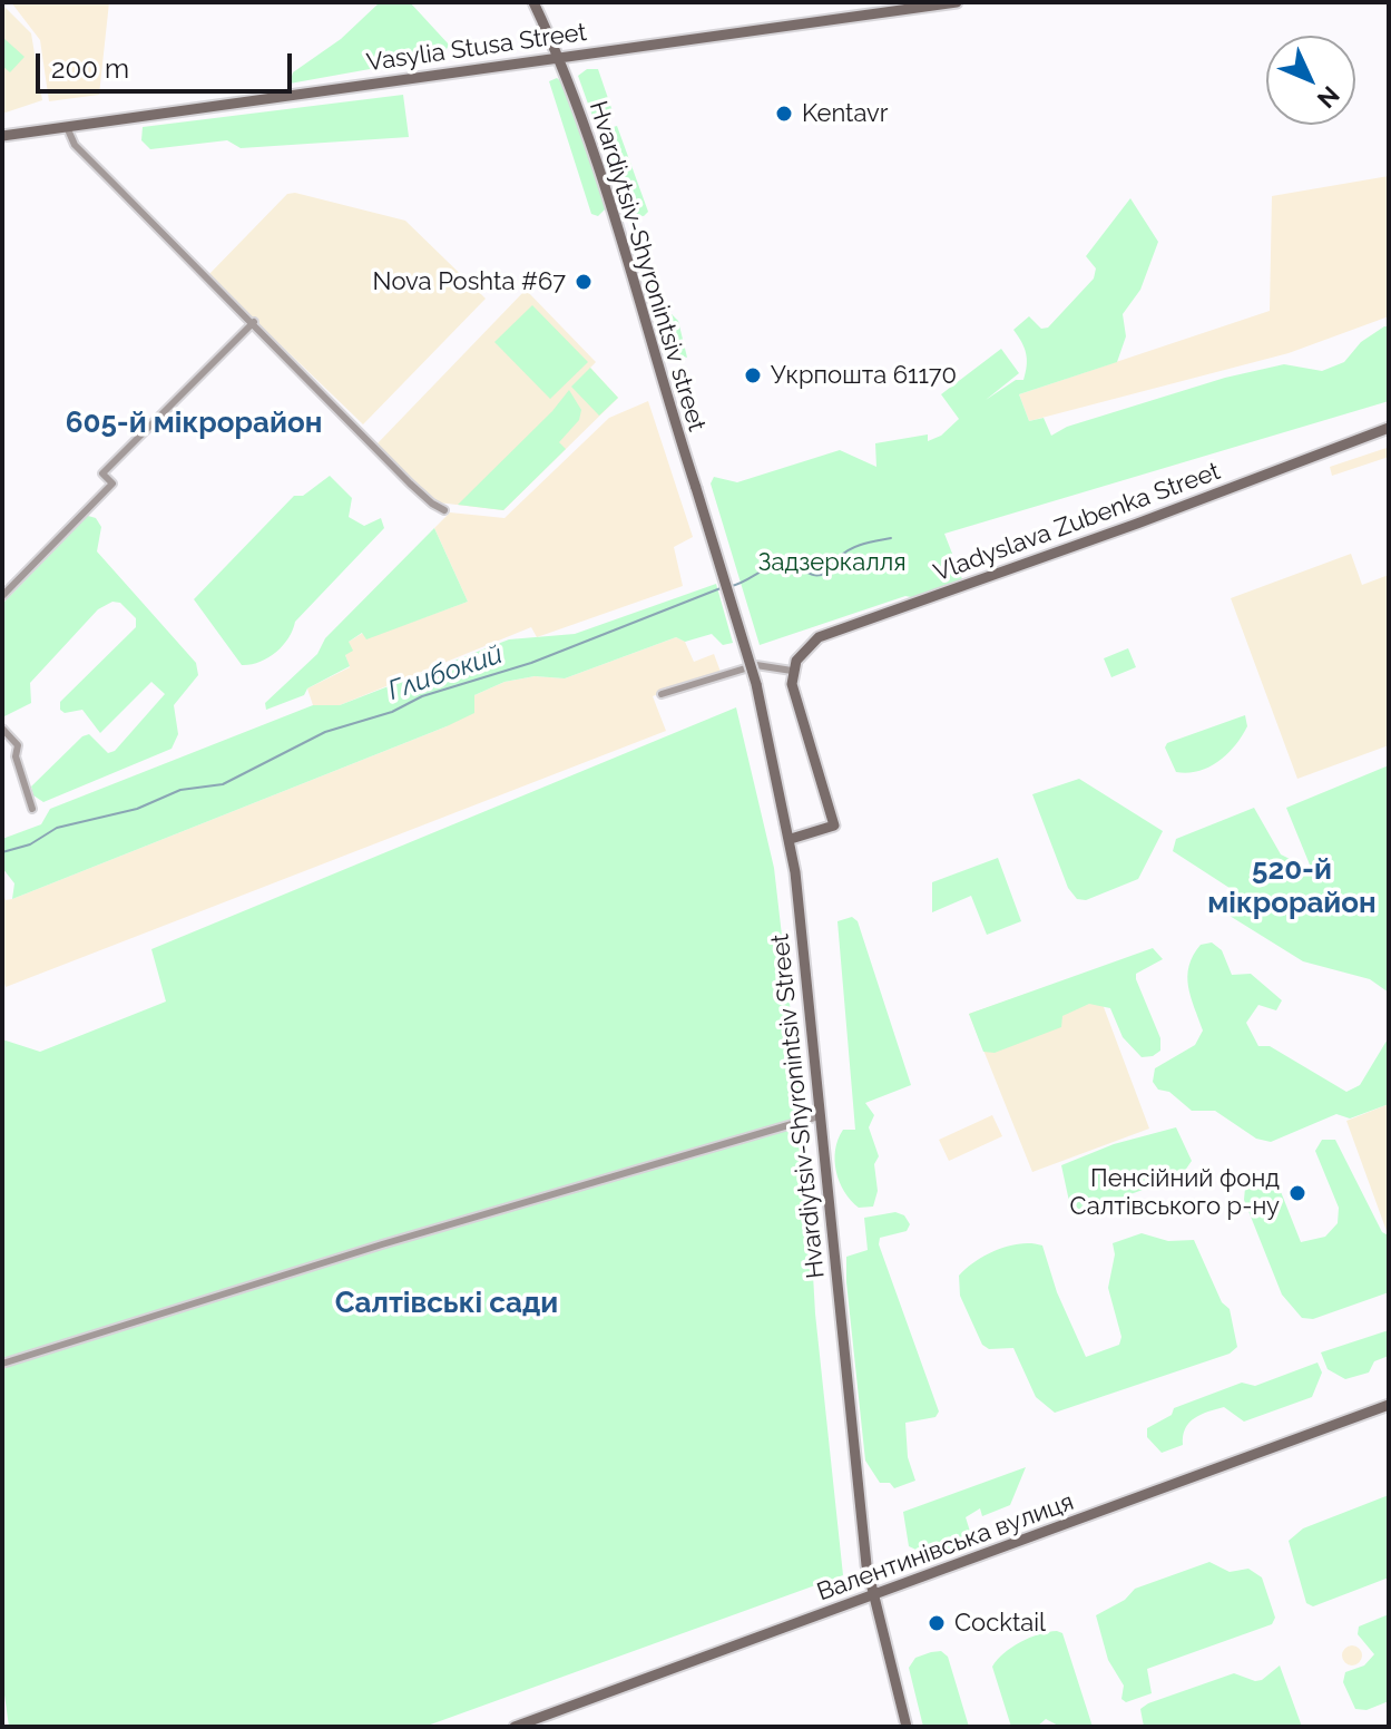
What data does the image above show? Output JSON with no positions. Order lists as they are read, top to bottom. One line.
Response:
{"streets":{"street":["Vasylia Stusa Street","Hvardiytsiv-Shyronintsiv street","Vladyslava Zubenka Street","Hvardiytsiv-Shyronintsiv Street","Валентинівська вулиця"]},"crossings":[["Vasylia Stusa Street","Hvardiytsiv-Shyronintsiv street"],["Hvardiytsiv-Shyronintsiv street","Hvardiytsiv-Shyronintsiv Street"],["Hvardiytsiv-Shyronintsiv Street","Валентинівська вулиця"]],"districts":["605-й мікрорайон","520-й мікрорайон","Салтівські сади"],"water":["Глибокий"],"parks":["Задзеркалля"],"places":["Kentavr","Nova Poshta #67","Укрпошта 61170","Пенсійний фонд Салтівського р-ну","Cocktail"],"scale_bar":"200 m","north":"bottom right"}
